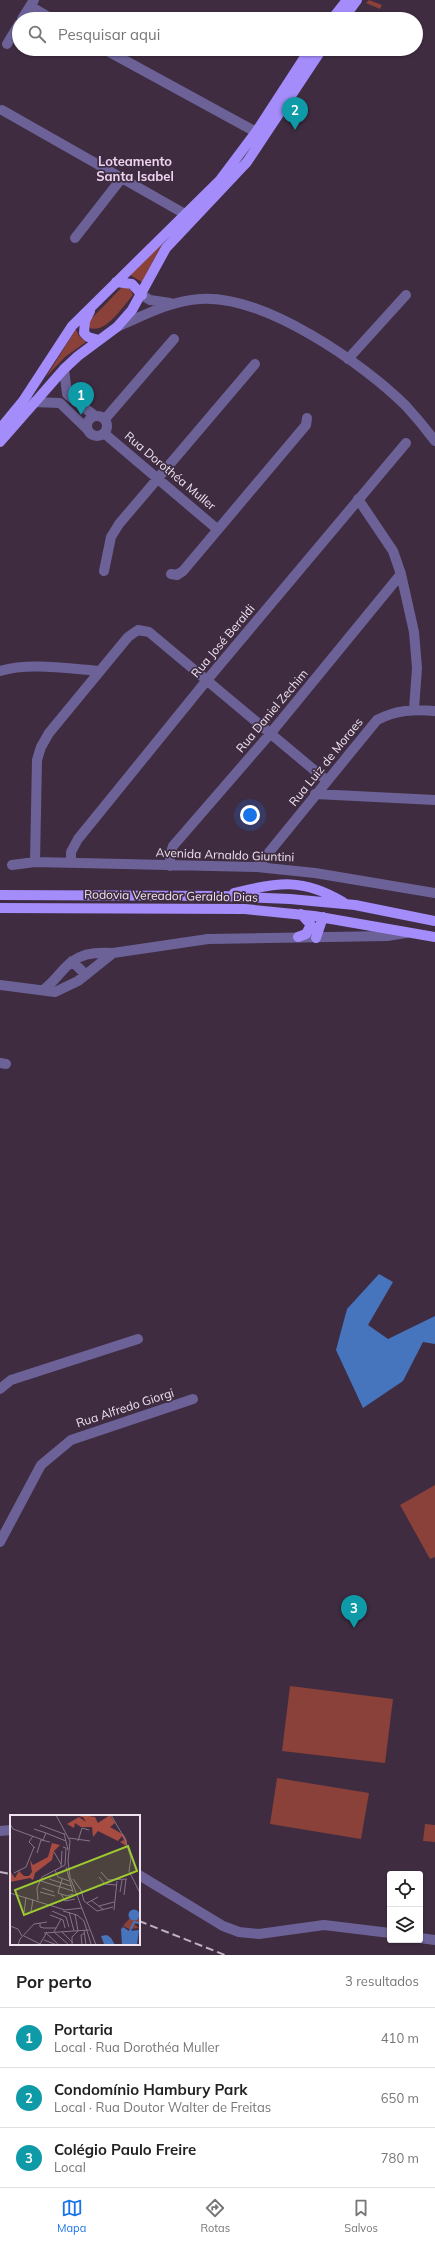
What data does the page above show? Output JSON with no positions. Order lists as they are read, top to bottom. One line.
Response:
{"streets":{"main road":["Rodovia Vereador Geraldo Dias"],"street":["Rua Dorothéa Muller","Rua José Beraldi","Rua Daniel Zechim","Rua Luiz de Moraes","Avenida Arnaldo Giuntini","Rua Alfredo Giorgi"]},"crossings":[["Rua José Beraldi","Avenida Arnaldo Giuntini"],["Rua Daniel Zechim","Avenida Arnaldo Giuntini"],["Rua Luiz de Moraes","Avenida Arnaldo Giuntini"]],"districts":["Loteamento Santa Isabel"],"page":{"search":"Pesquisar aqui","pins":["2","1","3"],"heading":["Por perto","3 resultados"],"list":[{"mark":"1","name":"Portaria","note":"Local · Rua Dorothéa Muller","value":"410 m"},{"mark":"2","name":"Condomínio Hambury Park","note":"Local · Rua Doutor Walter de Freitas","value":"650 m"},{"mark":"3","name":"Colégio Paulo Freire","note":"Local","value":"780 m"}],"nav":["Mapa","Rotas","Salvos"]}}
